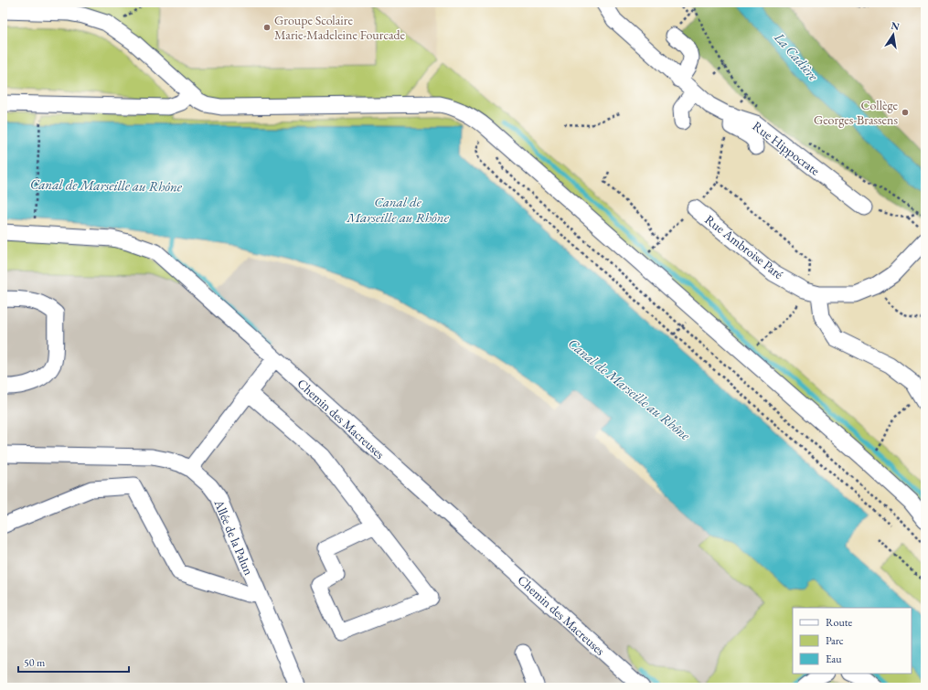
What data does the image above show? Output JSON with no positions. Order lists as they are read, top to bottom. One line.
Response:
{"streets":{"street":["Rue Hippocrate","Rue Ambroise Paré","Chemin des Macreuses","Allée de la Palun"]},"water":["La Cadière","Canal de Marseille au Rhône"],"places":["Groupe Scolaire Marie-Madeleine Fourcade","Collège Georges-Brassens"],"legend":["Route","Parc","Eau"],"scale_bar":"50 m","north":"top"}
